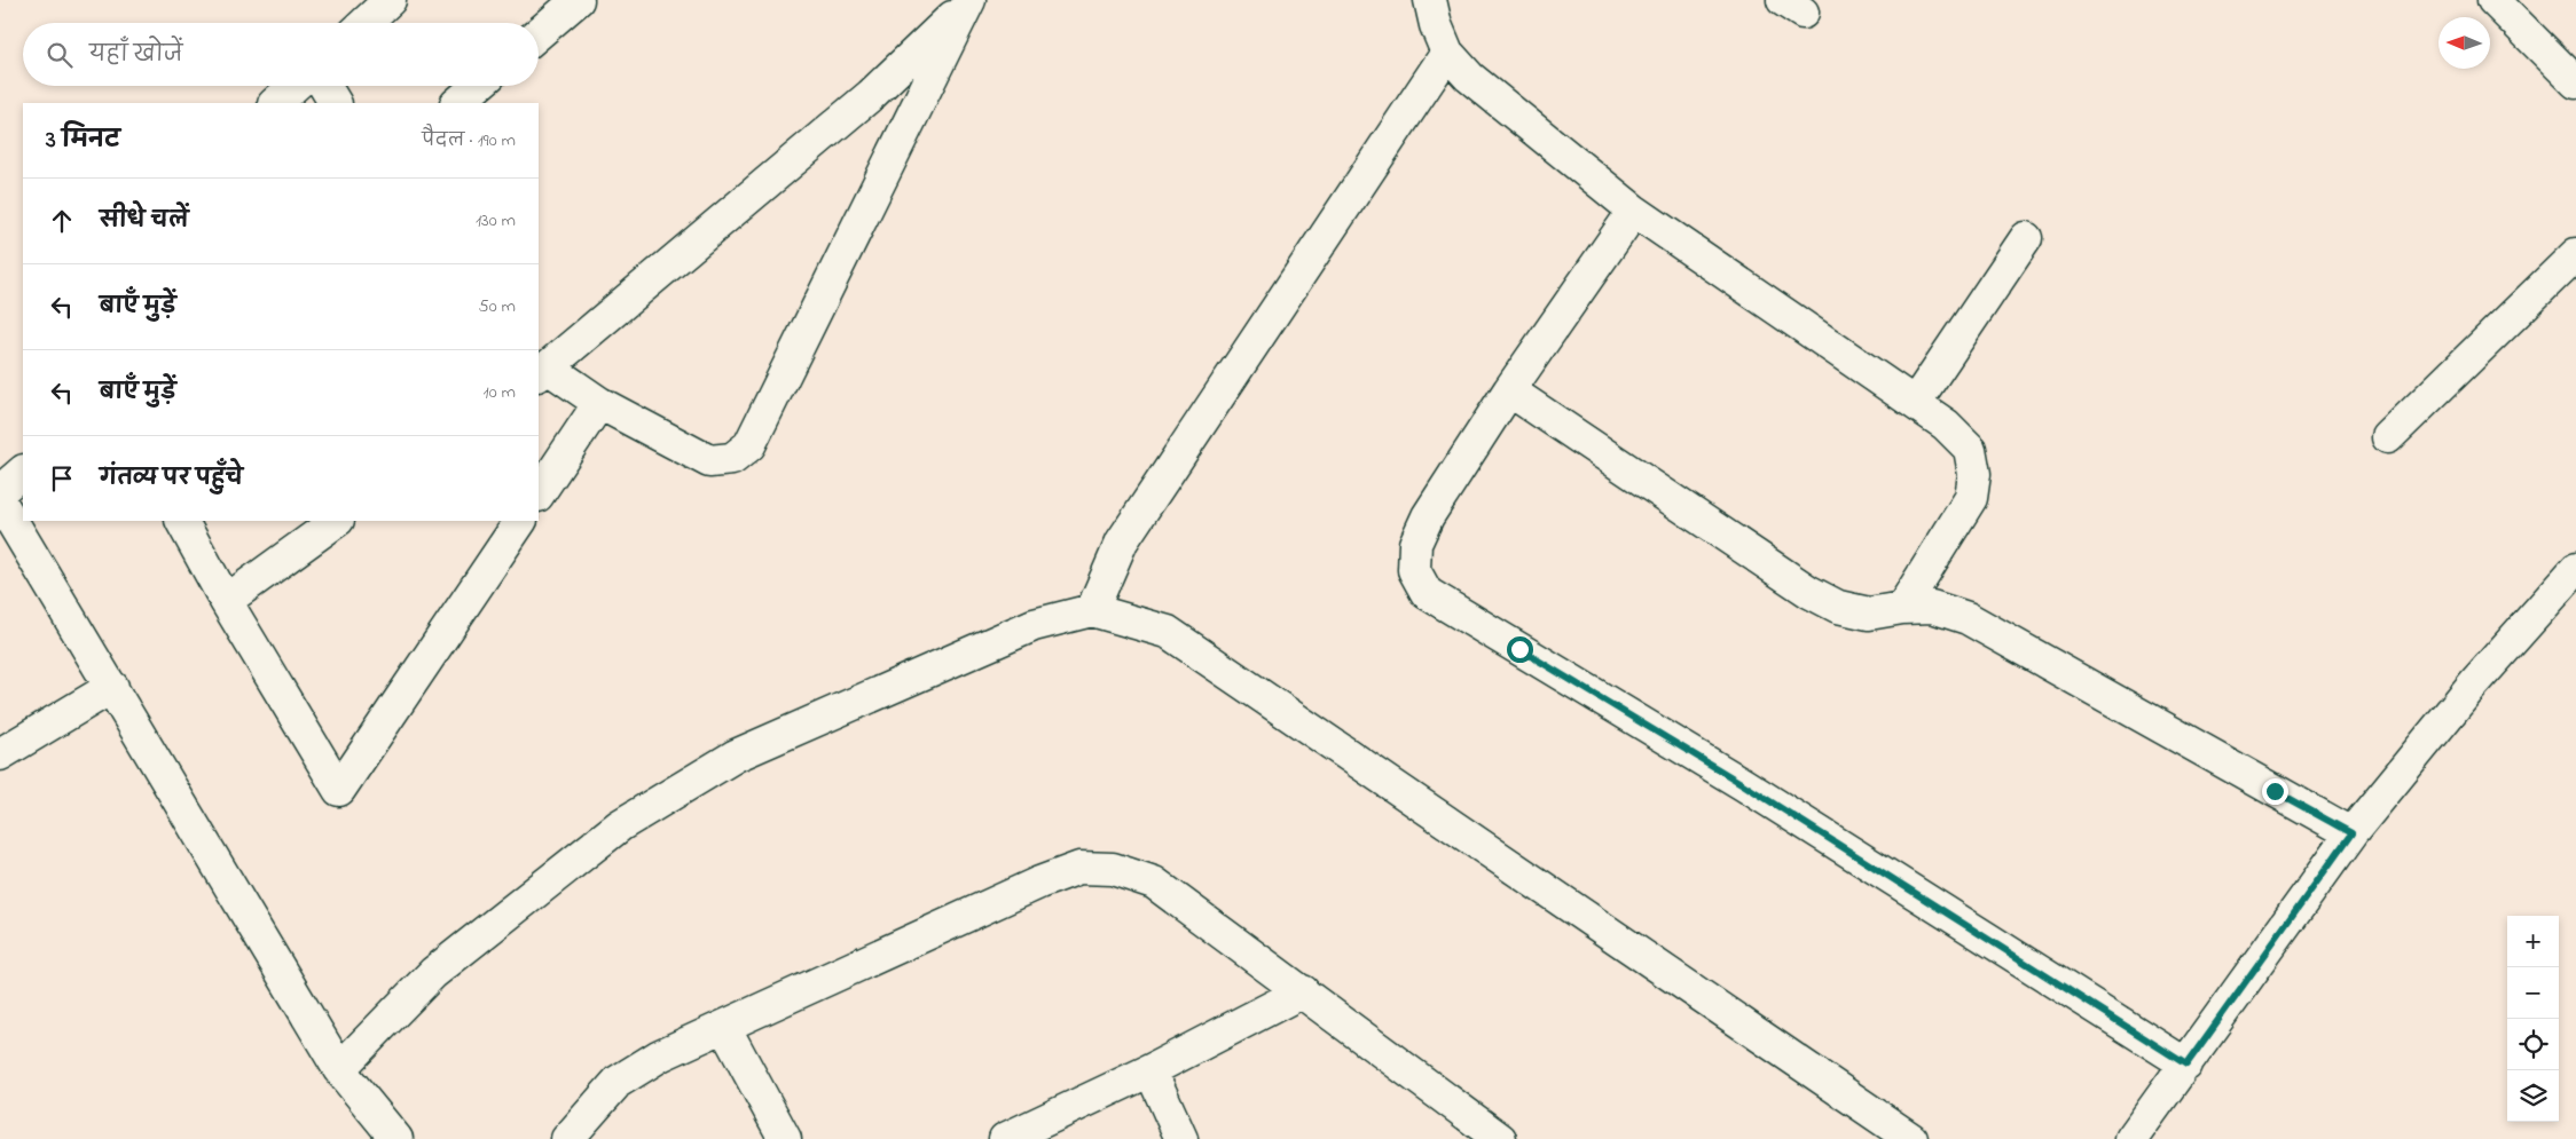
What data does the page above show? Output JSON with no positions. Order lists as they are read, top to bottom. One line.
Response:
{"north":"left","page":{"search":"यहाँ खोजें","heading":["3 मिनट","पैदल · 190 m"],"list":[["सीधे चलें","130 m"],["बाएँ मुड़ें","50 m"],["बाएँ मुड़ें","10 m"],"गंतव्य पर पहुँचे"],"map_buttons":["+","−"]}}
